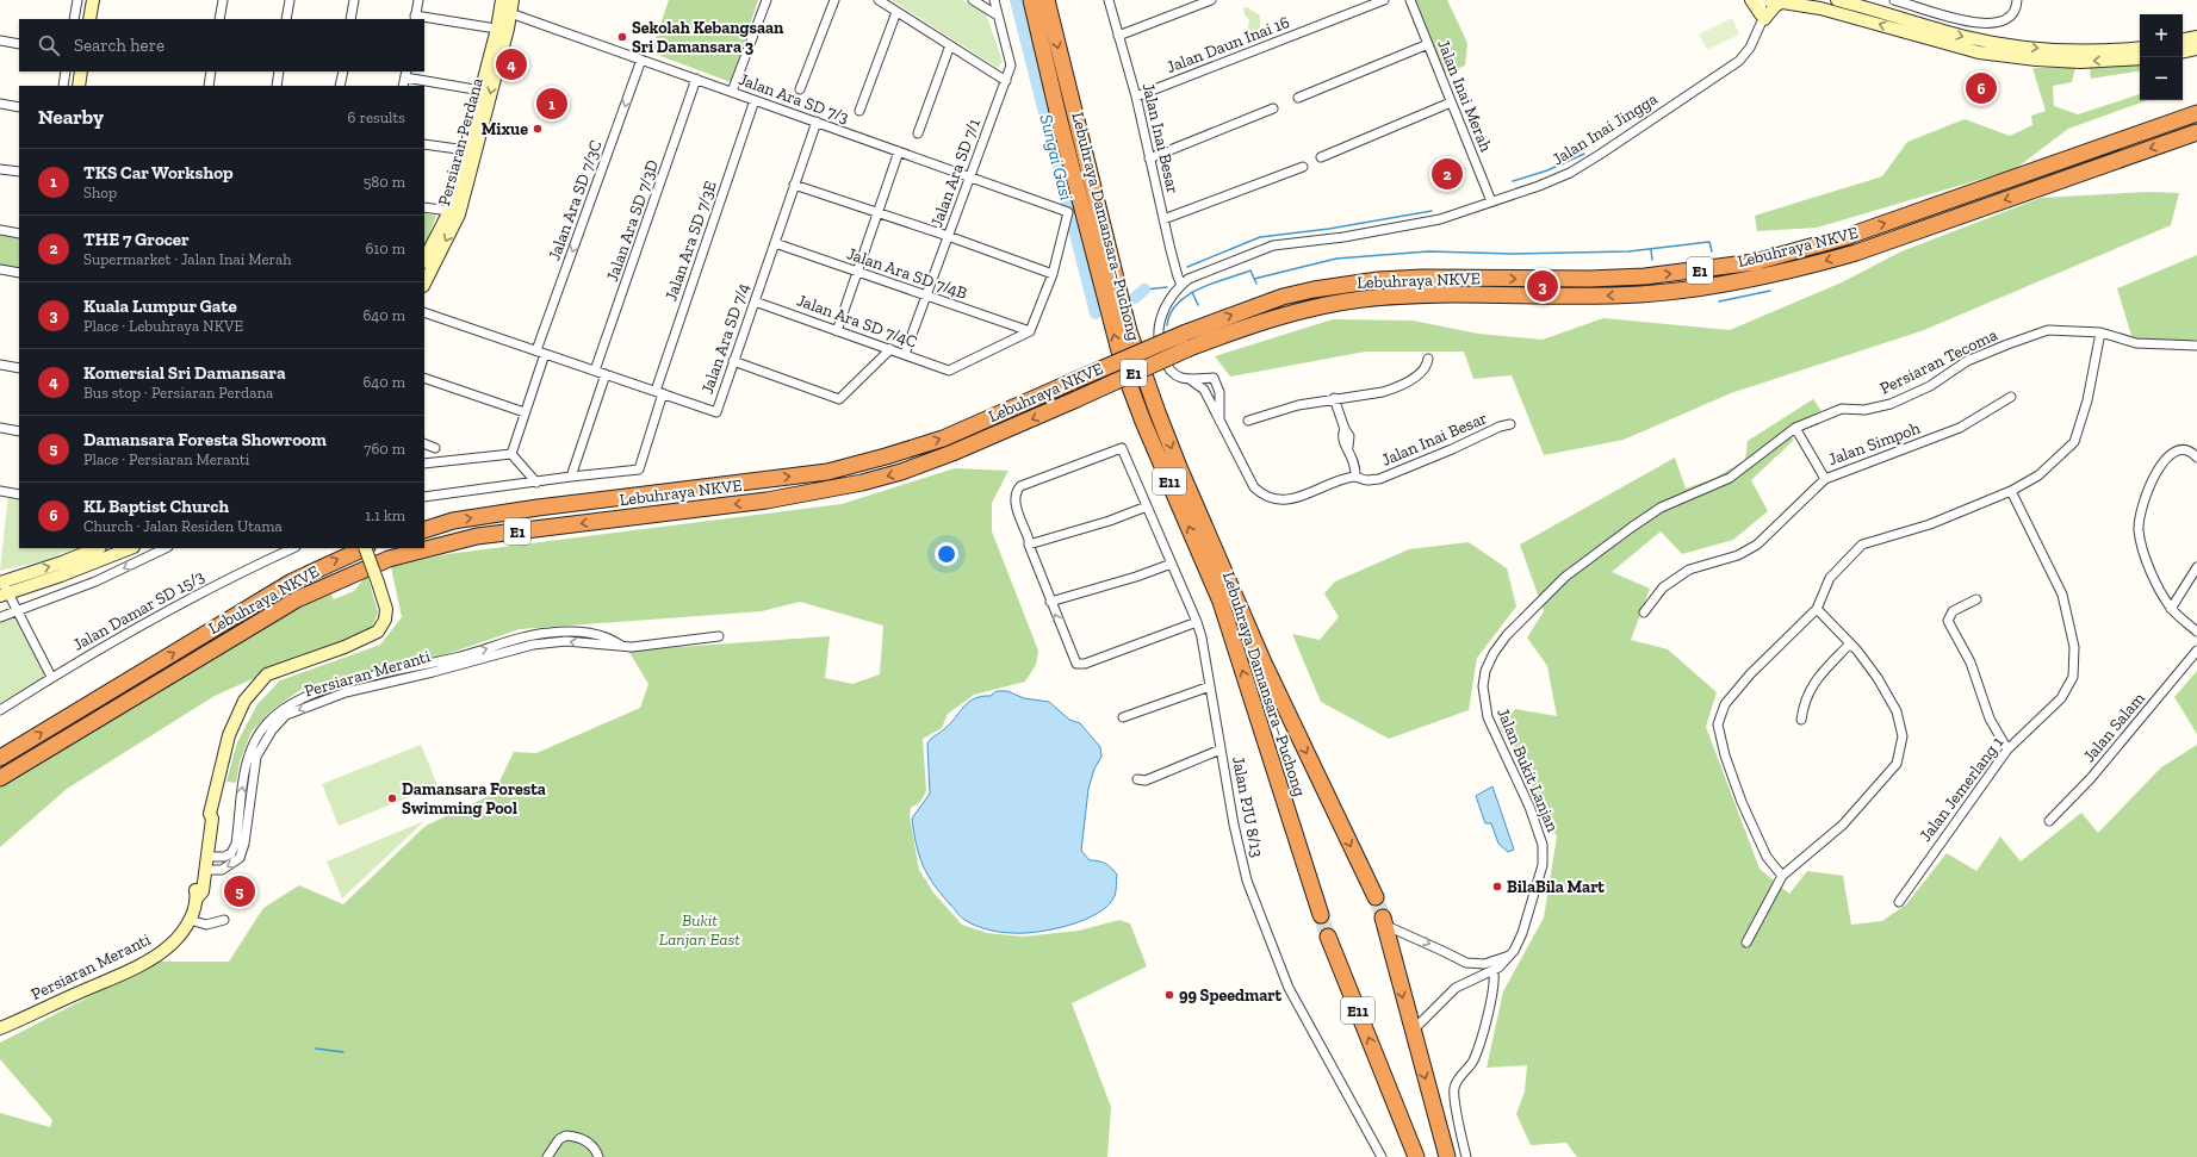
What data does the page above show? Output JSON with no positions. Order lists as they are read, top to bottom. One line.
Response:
{"streets":{"highway":["Lebuhraya Damansara–Puchong","Lebuhraya NKVE","E1","E11"],"street":["Jalan Daun Inai 16","Jalan Inai Merah","Jalan Ara SD 7/3","Jalan Inai Jingga","Jalan Inai Besar","Persiaran Perdana","Jalan Ara SD 7/1","Jalan Ara SD 7/3C","Jalan Ara SD 7/3D","Jalan Ara SD 7/3E","Jalan Ara SD 7/4B","Jalan Ara SD 7/4C","Jalan Ara SD 7/4","Persiaran Tecoma","Jalan Simpoh","Jalan Damar SD 15/3","Persiaran Meranti","Jalan Salam","Jalan Bukit Lanjan","Jalan Jemerlang 1","Jalan PJU 8/13"]},"crossings":[["Jalan Daun Inai 16","Jalan Inai Besar"],["Jalan Inai Merah","Jalan Inai Jingga"],["Jalan Ara SD 7/3","Persiaran Perdana"],["Jalan Ara SD 7/3","Jalan Ara SD 7/1"],["Jalan Ara SD 7/3","Jalan Ara SD 7/3C"],["Jalan Ara SD 7/3","Jalan Ara SD 7/3D"],["Jalan Ara SD 7/3","Jalan Ara SD 7/3E"],["Jalan Ara SD 7/3","Jalan Ara SD 7/4"],["Jalan Inai Jingga","Jalan Inai Besar"],["Jalan Ara SD 7/1","Jalan Ara SD 7/4B"],["Jalan Ara SD 7/1","Jalan Ara SD 7/4C"],["Jalan Ara SD 7/3C","Jalan Ara SD 7/4"],["Jalan Ara SD 7/3D","Jalan Ara SD 7/4"],["Jalan Ara SD 7/3E","Jalan Ara SD 7/4"],["Jalan Ara SD 7/4B","Jalan Ara SD 7/4C"],["Jalan Ara SD 7/4B","Jalan Ara SD 7/4"],["Jalan Ara SD 7/4C","Jalan Ara SD 7/4"],["Persiaran Tecoma","Jalan Bukit Lanjan"]],"one_way":["Jalan Ara SD 7/3C"],"water":["Sungai Gasi"],"parks":["Bukit Lanjan East"],"places":["Sekolah Kebangsaan Sri Damansara 3","Mixue","Damansara Foresta Swimming Pool","BilaBila Mart","99 Speedmart"],"page":{"map_buttons":["+","−"],"search":"Search here","pins":["4","6","1","2","3","5"],"heading":["Nearby","6 results"],"list":[{"mark":"1","name":"TKS Car Workshop","note":"Shop","value":"580 m"},{"mark":"2","name":"THE 7 Grocer","note":"Supermarket · Jalan Inai Merah","value":"610 m"},{"mark":"3","name":"Kuala Lumpur Gate","note":"Place · Lebuhraya NKVE","value":"640 m"},{"mark":"4","name":"Komersial Sri Damansara","note":"Bus stop · Persiaran Perdana","value":"640 m"},{"mark":"5","name":"Damansara Foresta Showroom","note":"Place · Persiaran Meranti","value":"760 m"},{"mark":"6","name":"KL Baptist Church","note":"Church · Jalan Residen Utama","value":"1.1 km"}]}}
